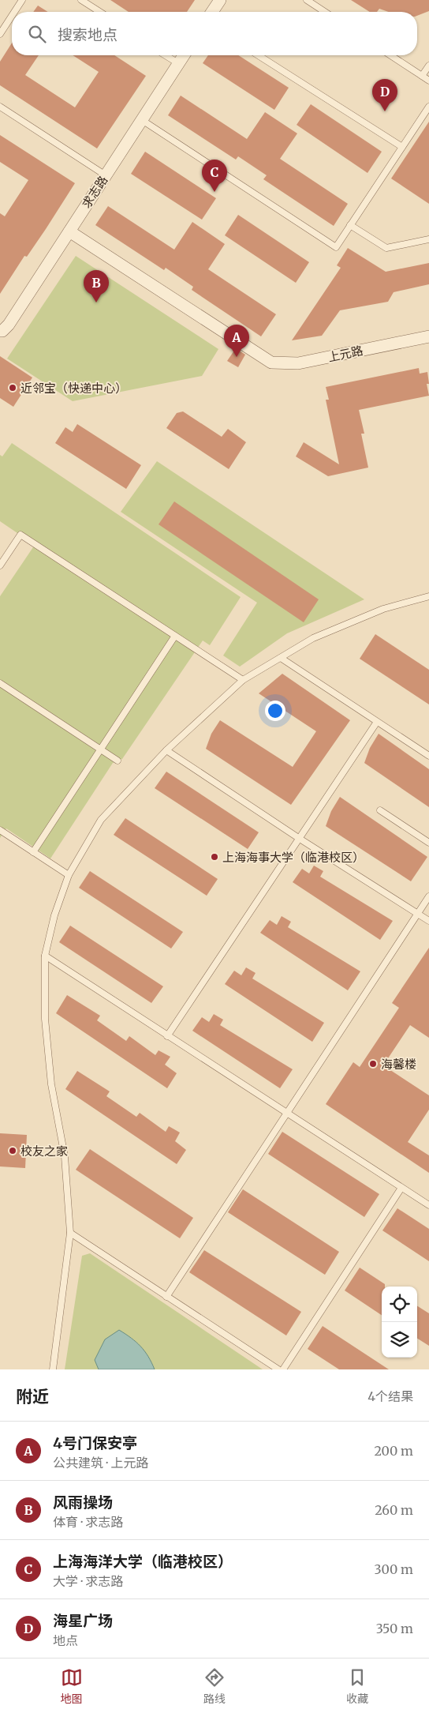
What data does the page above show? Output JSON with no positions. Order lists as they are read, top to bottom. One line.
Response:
{"streets":{"street":["求志路","上元路"]},"crossings":[["求志路","上元路"]],"places":["近邻宝（快递中心）","上海海事大学（临港校区）","海馨楼","校友之家"],"page":{"search":"搜索地点","pins":["D","C","B","A"],"heading":["附近","4个结果"],"list":[{"mark":"A","name":"4号门保安亭","note":"公共建筑 · 上元路","value":"200 m"},{"mark":"B","name":"风雨操场","note":"体育 · 求志路","value":"260 m"},{"mark":"C","name":"上海海洋大学（临港校区）","note":"大学 · 求志路","value":"300 m"},{"mark":"D","name":"海星广场","note":"地点","value":"350 m"}],"nav":["地图","路线","收藏"]}}
